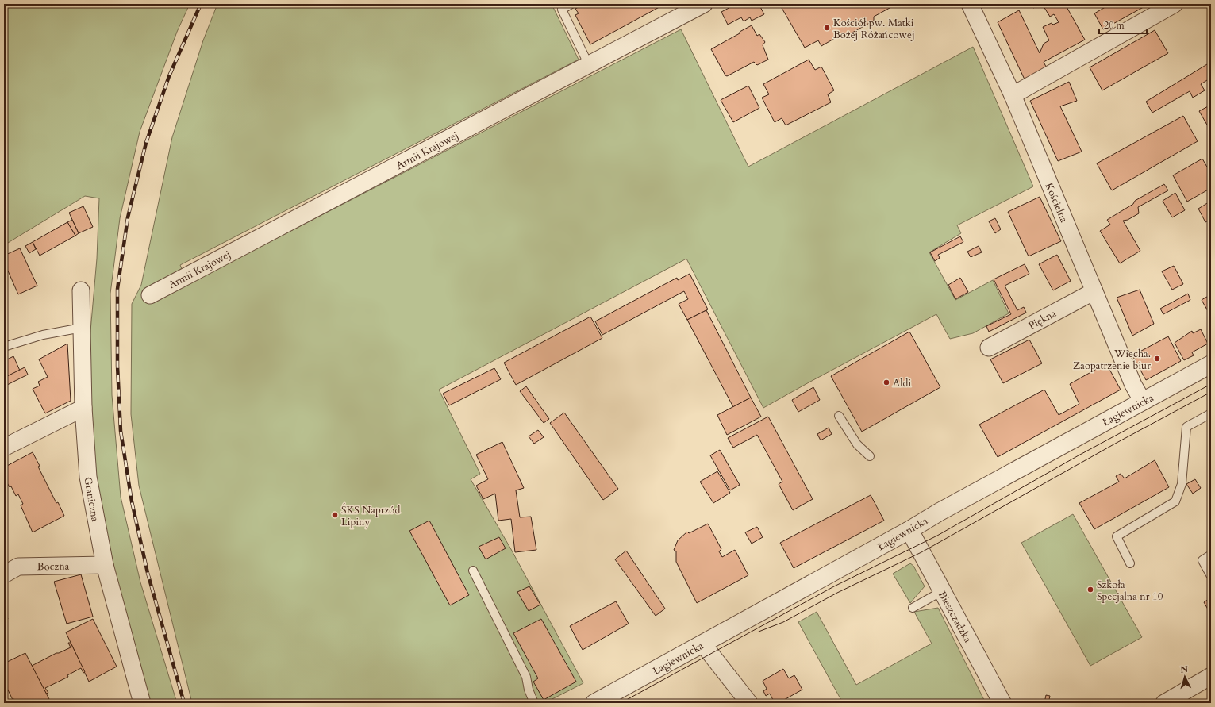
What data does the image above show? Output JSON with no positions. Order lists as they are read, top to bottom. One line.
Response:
{"streets":{"street":["Armii Krajowej","Kościelna","Piękna","Łagiewnicka","Graniczna","Boczna","Bieszczadzka"]},"crossings":[["Kościelna","Piękna"],["Kościelna","Łagiewnicka"],["Łagiewnicka","Bieszczadzka"],["Graniczna","Boczna"]],"places":["Kościół pw. Matki Bożej Różańcowej","Wiecha. Zaopatrzenie biur","Aldi","ŚKS Naprzód Lipiny","Szkoła Specjalna nr 10"],"scale_bar":"20 m","north":"top"}
